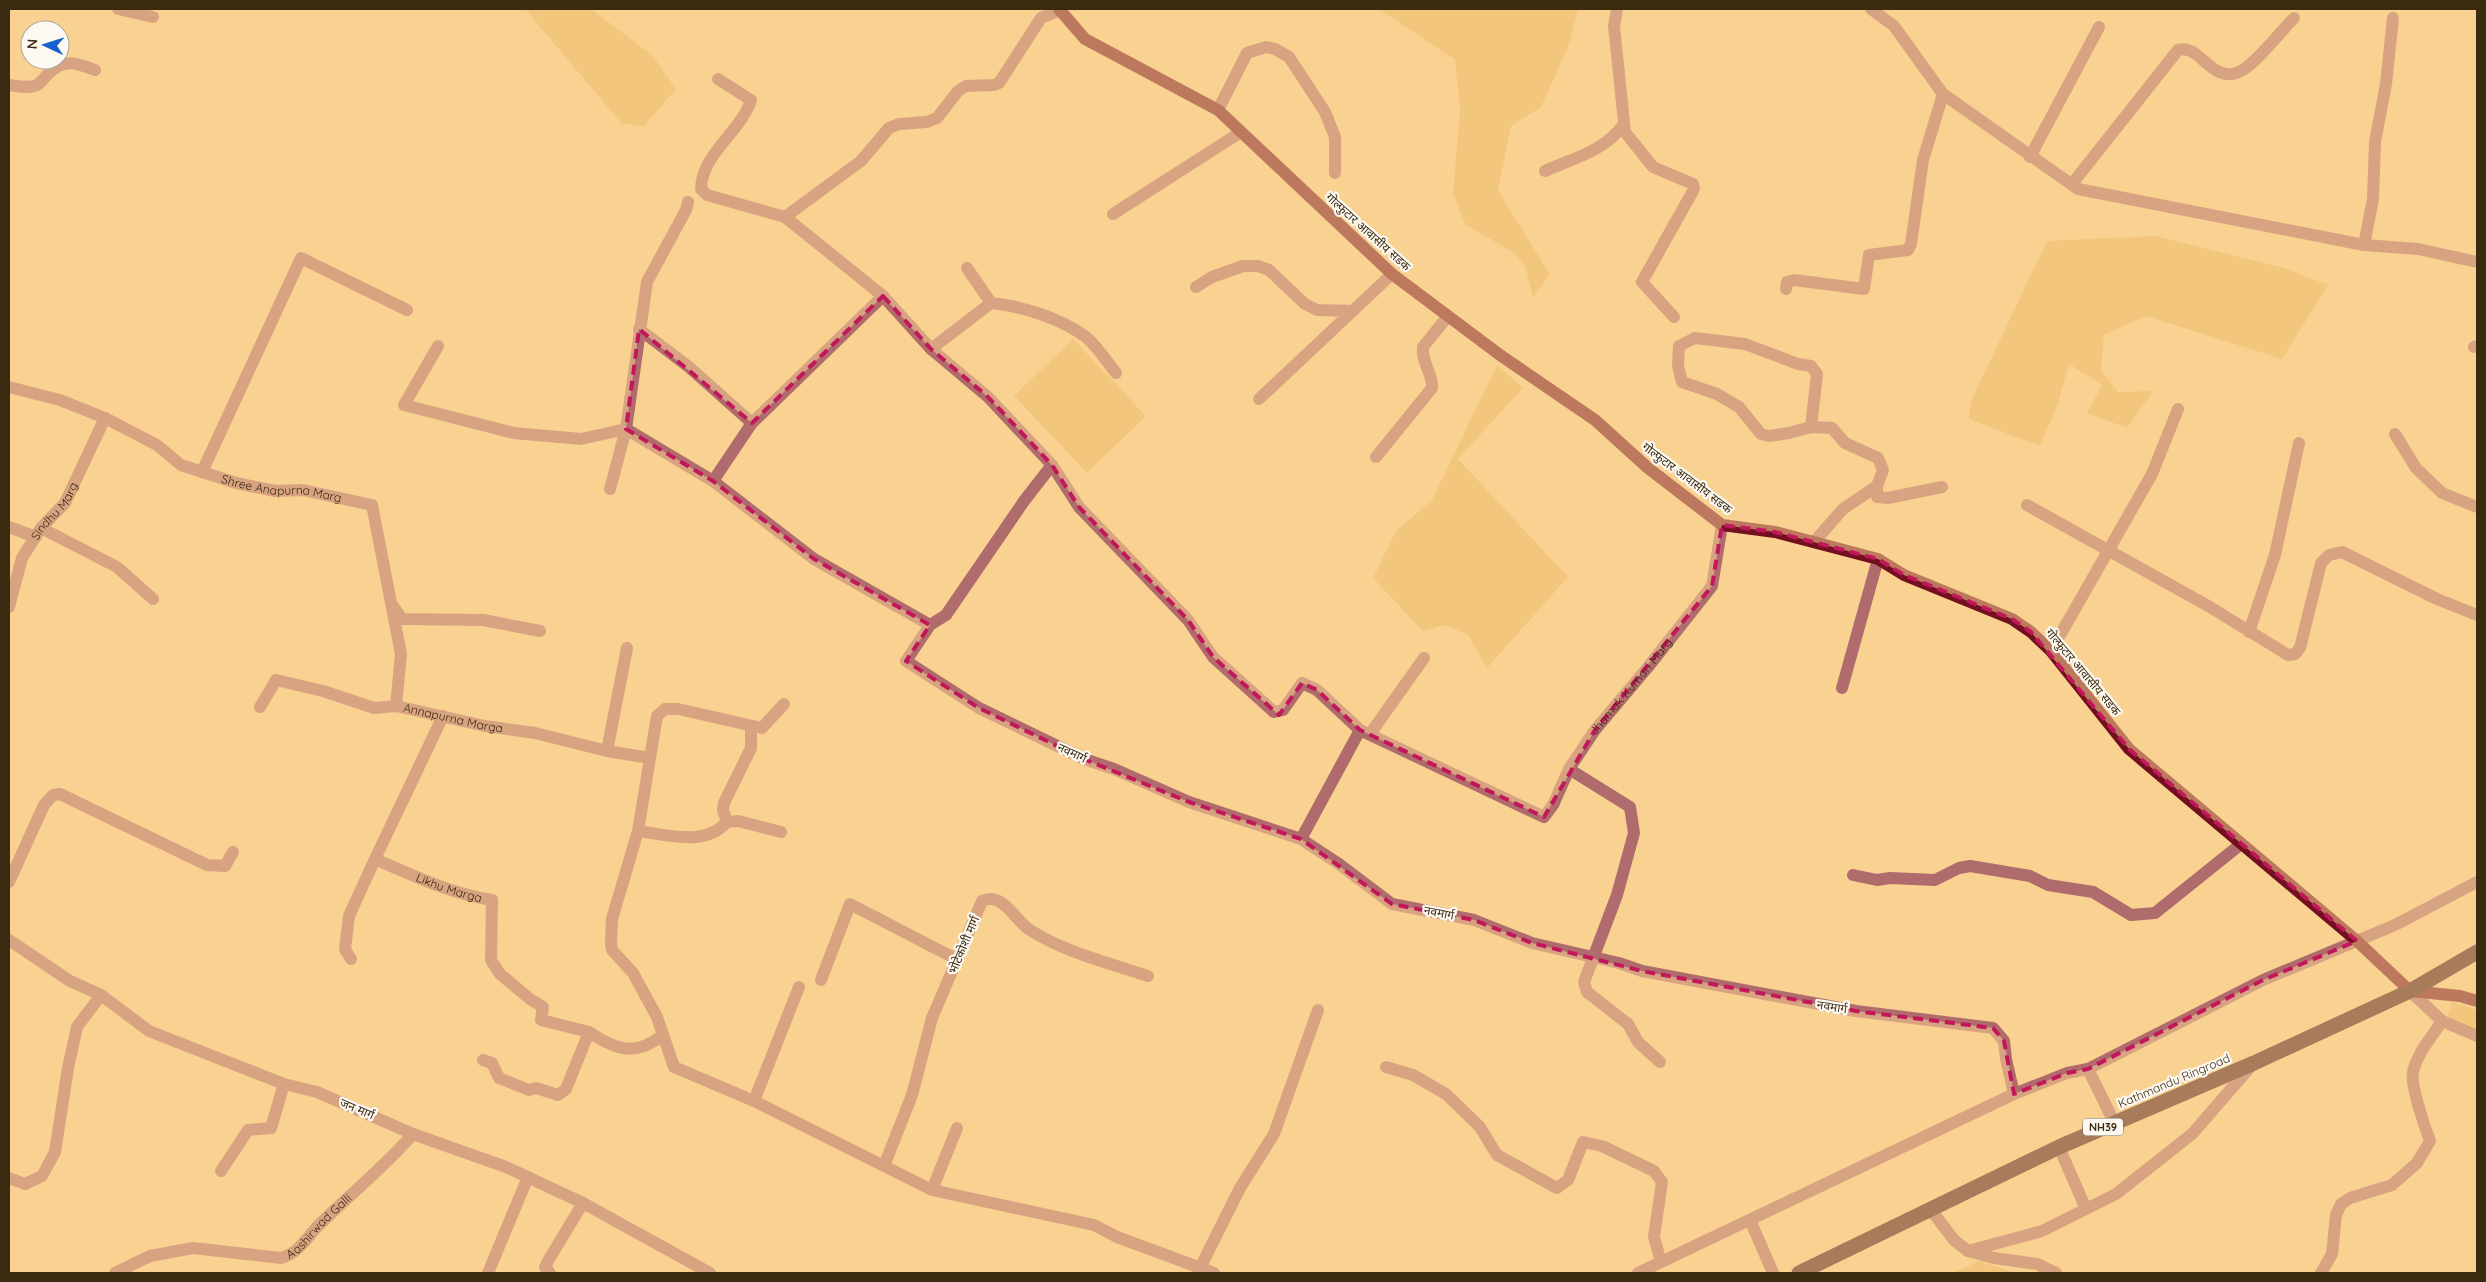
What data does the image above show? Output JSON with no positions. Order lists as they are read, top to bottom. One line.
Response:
{"streets":{"highway":["Kathmandu Ringroad","NH39"],"main road":["गोल्फुटार आवासीय सडक"],"street":["Shree Anapurna Marg","Sindhu Marg","Jhamak Kumari Marg","Annapurna Marga","नवमार्ग","Likhu Marga","भोटेकोशी मार्ग","जन मार्ग","Aashirwad Galli"]},"crossings":[["गोल्फुटार आवासीय सडक","Jhamak Kumari Marg"],["गोल्फुटार आवासीय सडक","Kathmandu Ringroad"],["Shree Anapurna Marg","Sindhu Marg"],["Shree Anapurna Marg","Annapurna Marga"],["जन मार्ग","Aashirwad Galli"]],"north":"left"}
